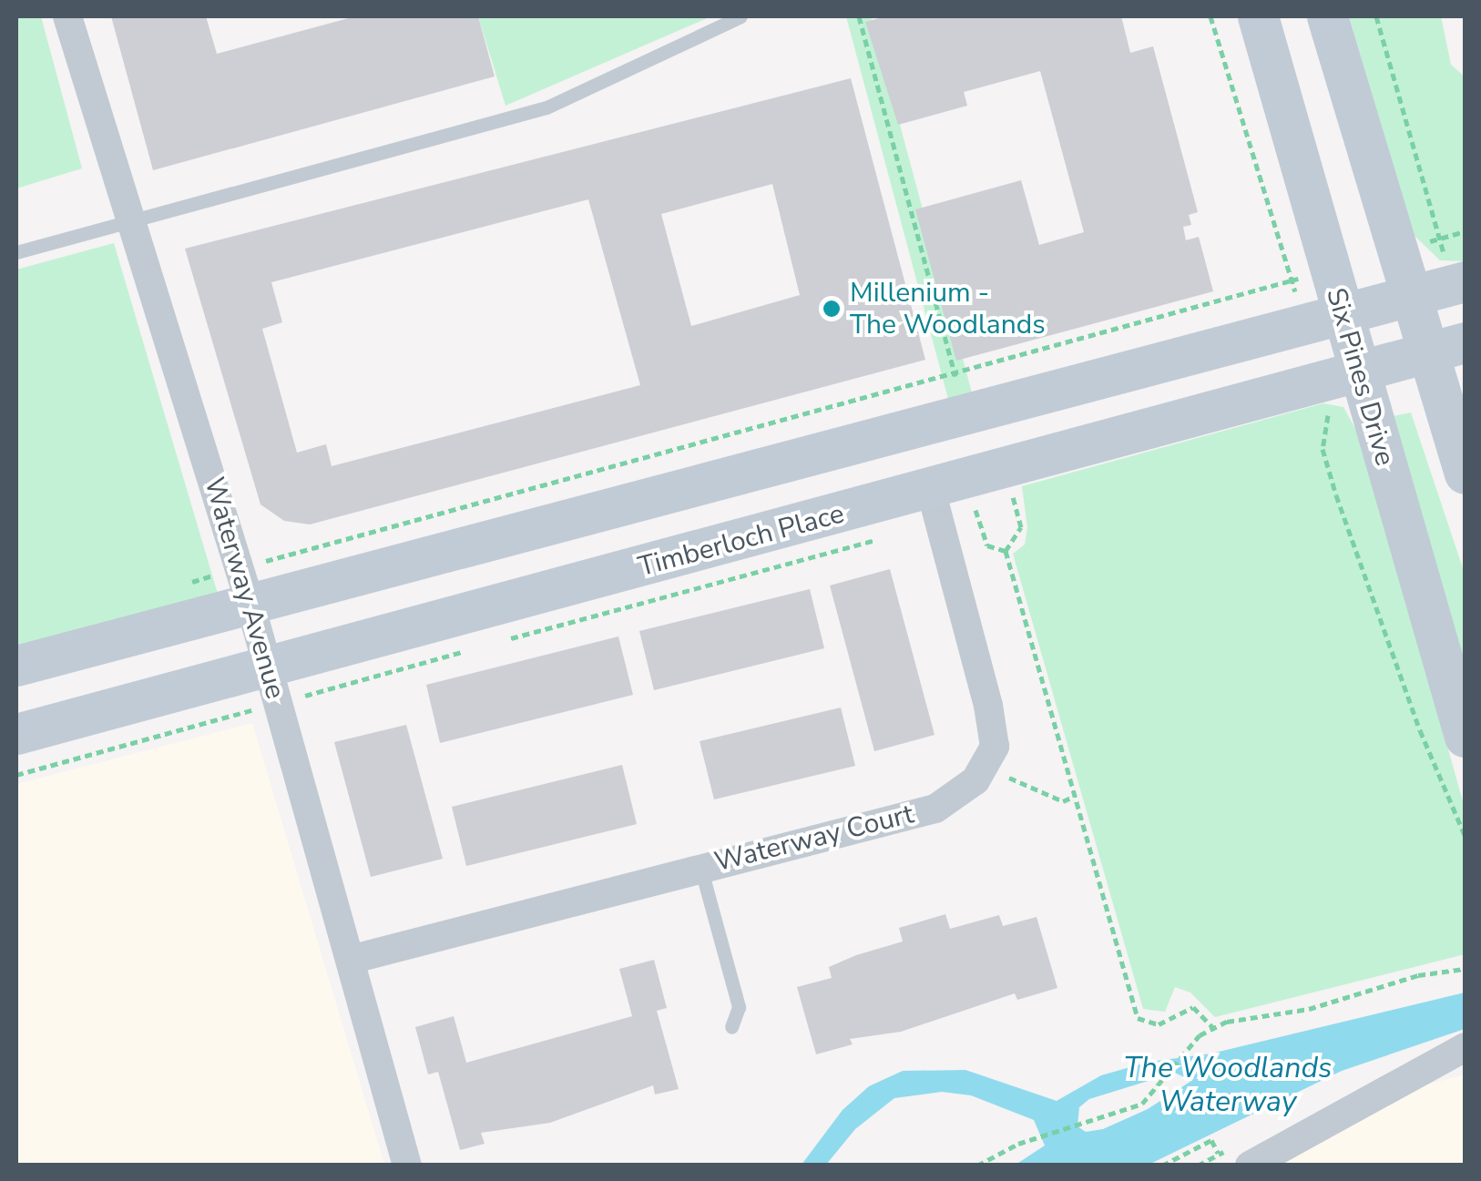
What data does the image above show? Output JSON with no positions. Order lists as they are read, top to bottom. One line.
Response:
{"streets":{"street":["Six Pines Drive","Timberloch Place","Waterway Avenue","Waterway Court"]},"crossings":[["Six Pines Drive","Timberloch Place"],["Timberloch Place","Waterway Avenue"],["Waterway Avenue","Waterway Court"]],"water":["The Woodlands Waterway"],"places":["Millenium - The Woodlands"]}
